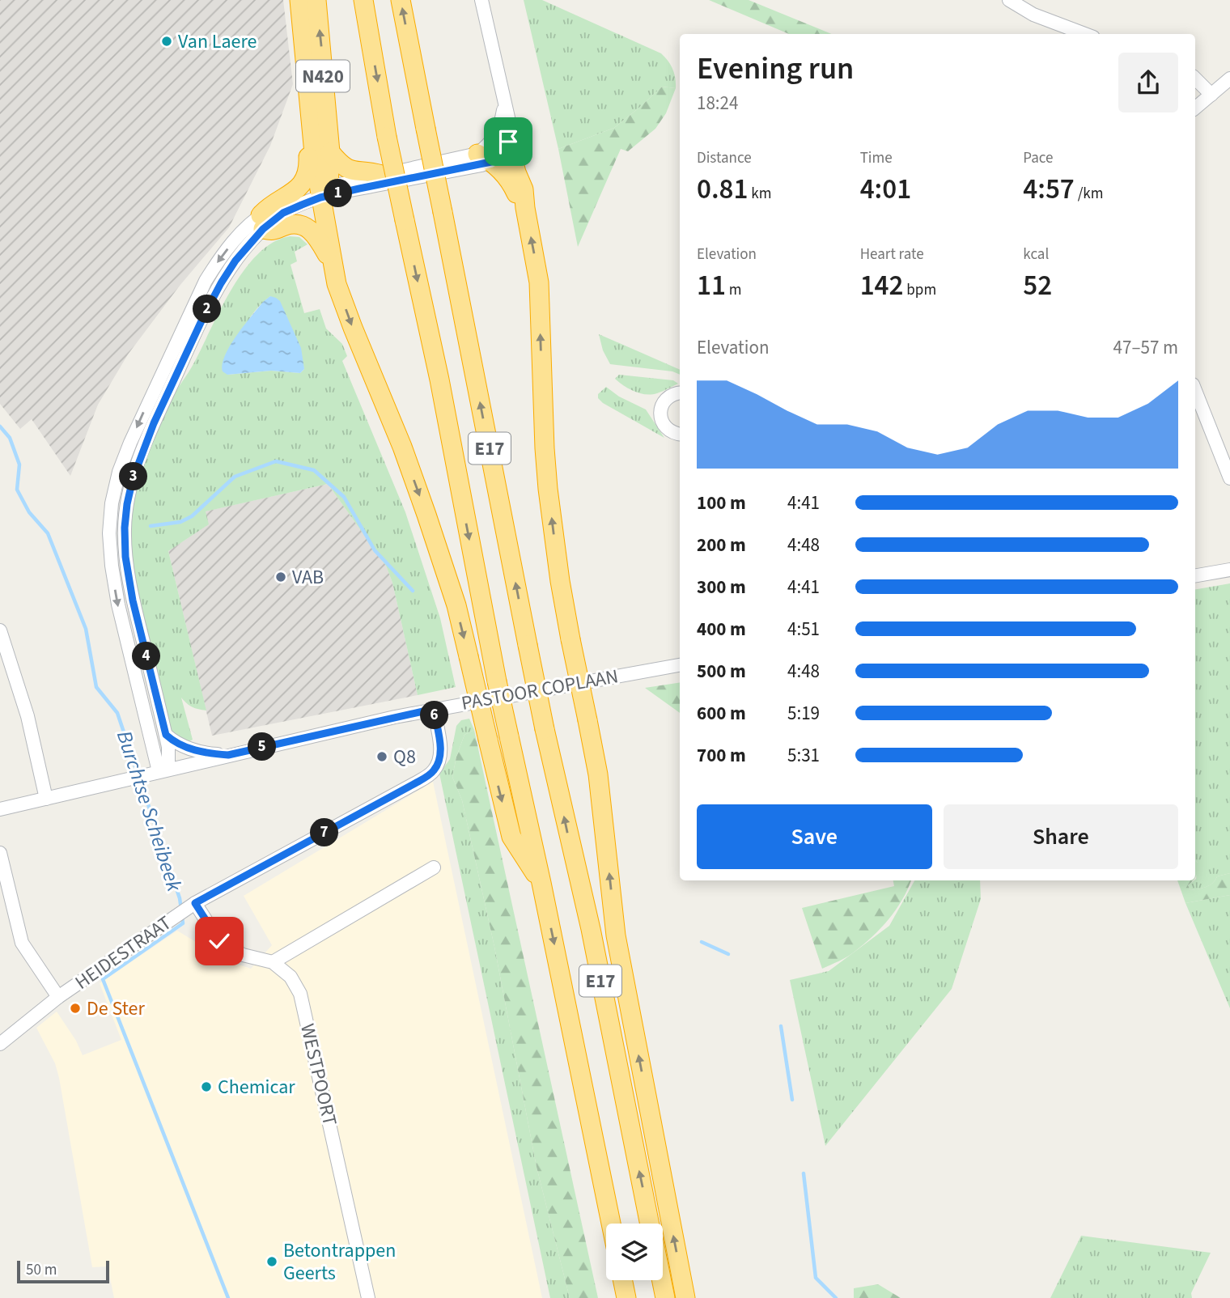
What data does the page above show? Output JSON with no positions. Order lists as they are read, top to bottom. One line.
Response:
{"streets":{"highway":["N420","E17"],"street":["PASTOOR COPLAAN","HEIDESTRAAT","WESTPOORT"]},"crossings":[["PASTOOR COPLAAN","HEIDESTRAAT"],["HEIDESTRAAT","WESTPOORT"]],"water":["Burchtse Scheibeek"],"places":["Van Laere","VAB","Q8","De Ster","Chemicar","Betontrappen Geerts"],"scale_bar":"50 m","page":{"heading":["Evening run","18:24"],"stats":[["Distance","0.81 km"],["Time","4:01"],["Pace","4:57 /km"],["Elevation","11 m"],["Heart rate","142 bpm"],["kcal","52"]],"pins":["1","2","3","4","6","5","7"],"chart":["Elevation","47–57 m"],"list":[{"name":"100 m","note":"4:41"},{"name":"200 m","note":"4:48"},{"name":"300 m","note":"4:41"},{"name":"400 m","note":"4:51"},{"name":"500 m","note":"4:48"},{"name":"600 m","note":"5:19"},{"name":"700 m","note":"5:31"}],"buttons":["Save","Share"],"scale":"50 m"}}
